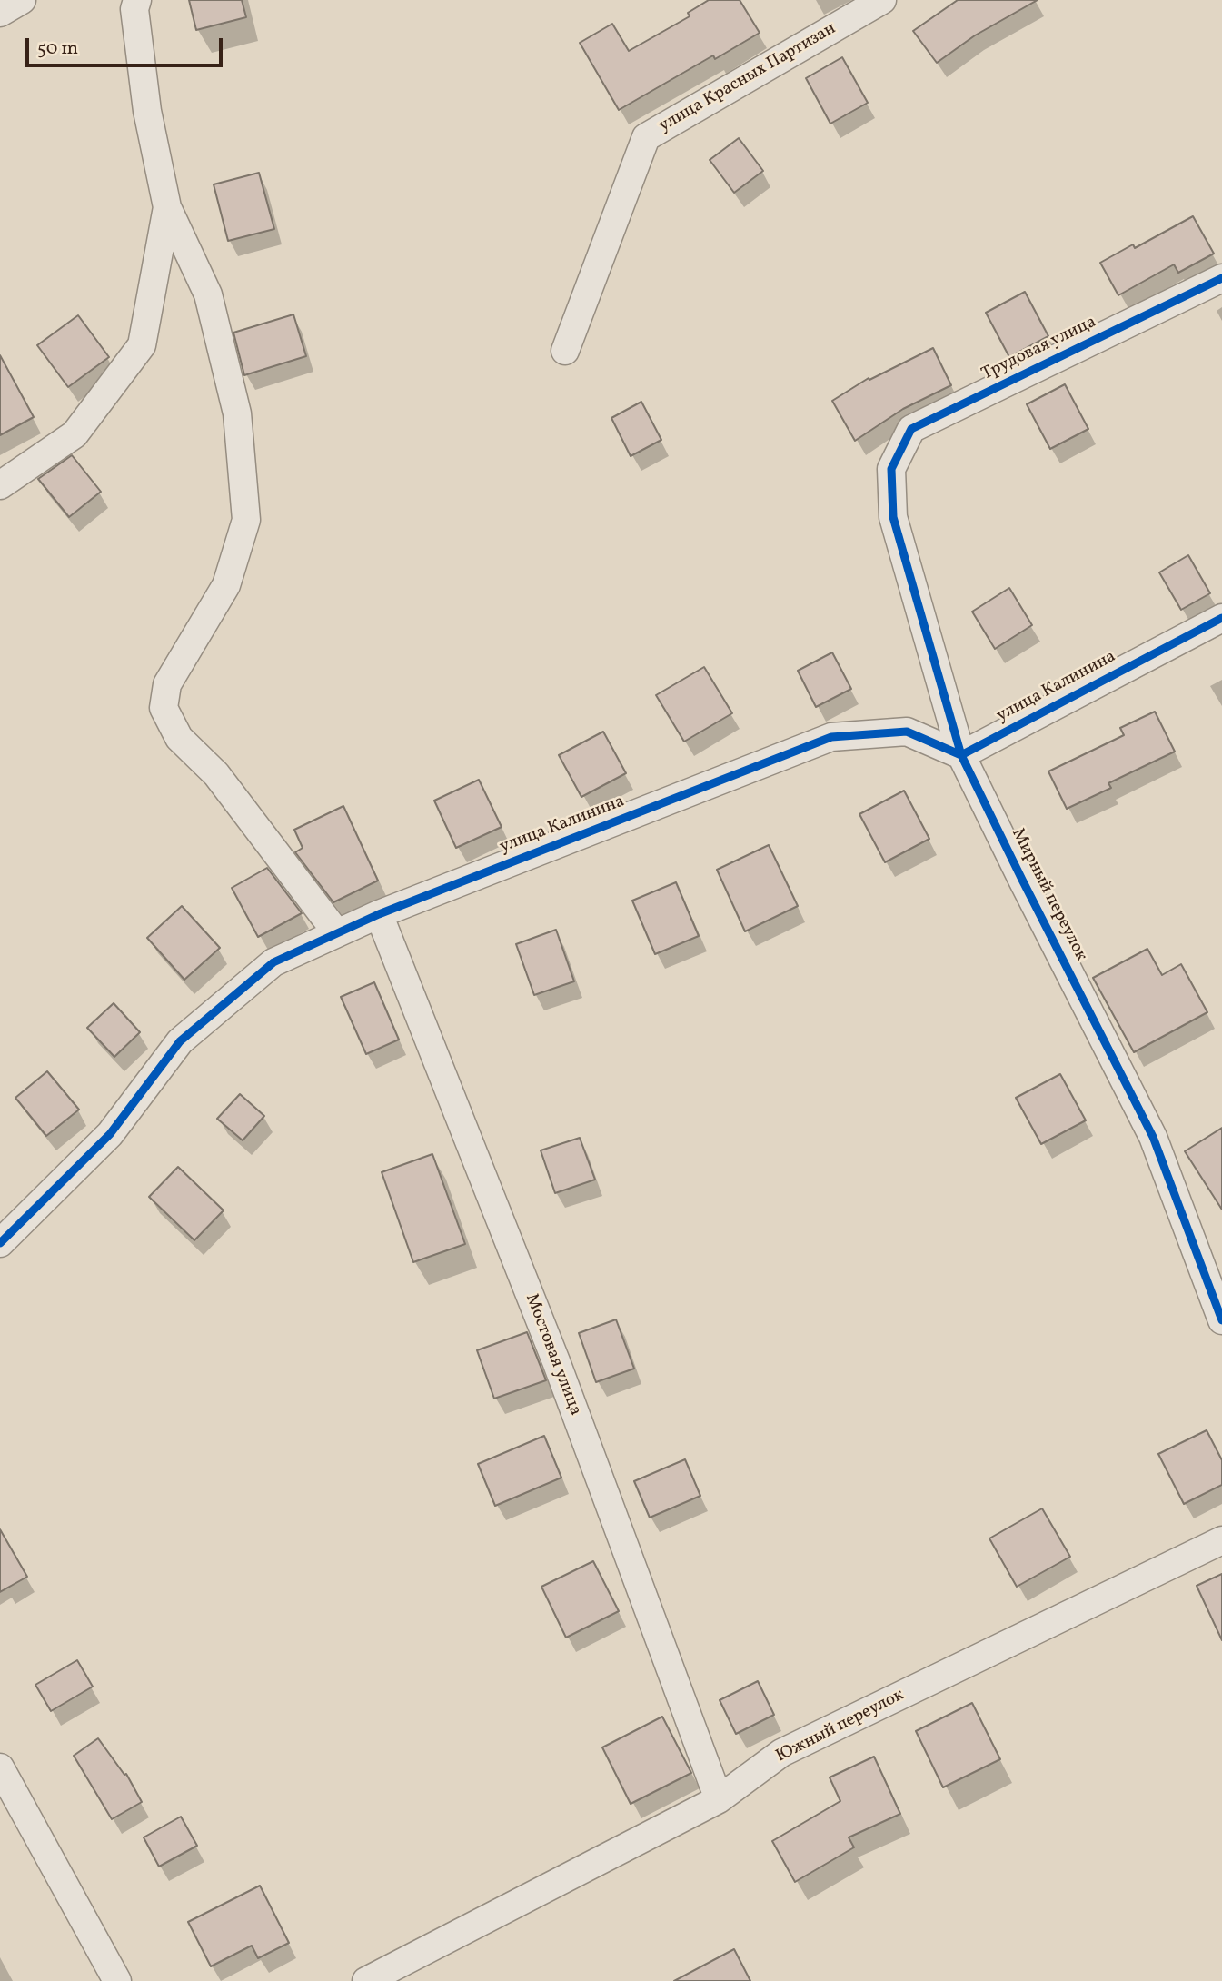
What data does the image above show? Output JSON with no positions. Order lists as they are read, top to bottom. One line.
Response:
{"streets":{"street":["улица Красных Партизан","Трудовая улица","улица Калинина","Мирный переулок","Мостовая улица","Южный переулок"]},"crossings":[["Трудовая улица","Мирный переулок"],["улица Калинина","Мирный переулок"],["улица Калинина","Мостовая улица"],["Мостовая улица","Южный переулок"]],"scale_bar":"50 m"}
